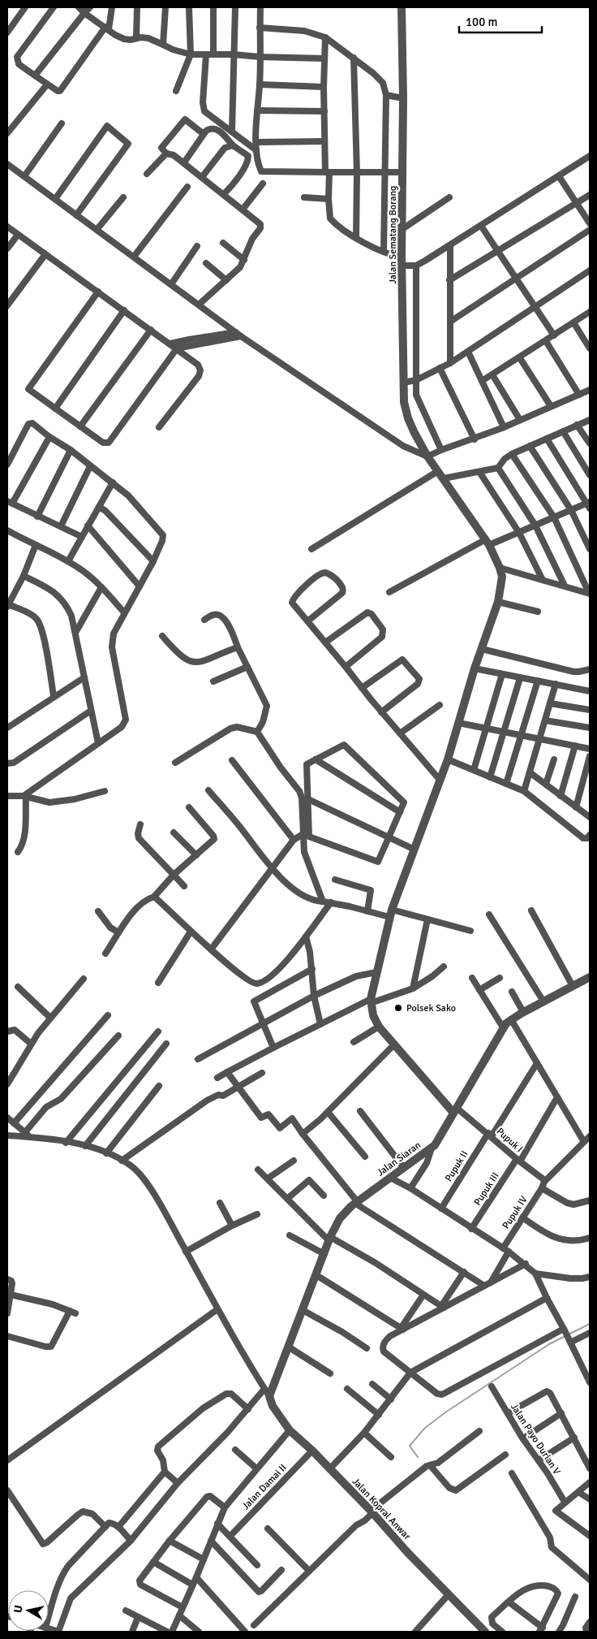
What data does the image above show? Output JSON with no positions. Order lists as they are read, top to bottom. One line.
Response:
{"streets":{"street":["Jalan Sematang Borang","Pupuk I","Jalan Siaran","Pupuk II","Pupuk III","Pupuk IV","Jalan Payo Durian V","Jalan Damai II","Jalan Kopral Anwar"]},"crossings":[["Pupuk I","Jalan Siaran"],["Pupuk I","Pupuk II"],["Pupuk I","Pupuk III"],["Pupuk I","Pupuk IV"],["Jalan Siaran","Jalan Kopral Anwar"],["Jalan Damai II","Jalan Kopral Anwar"]],"places":["Polsek Sako"],"scale_bar":"100 m","north":"left"}
